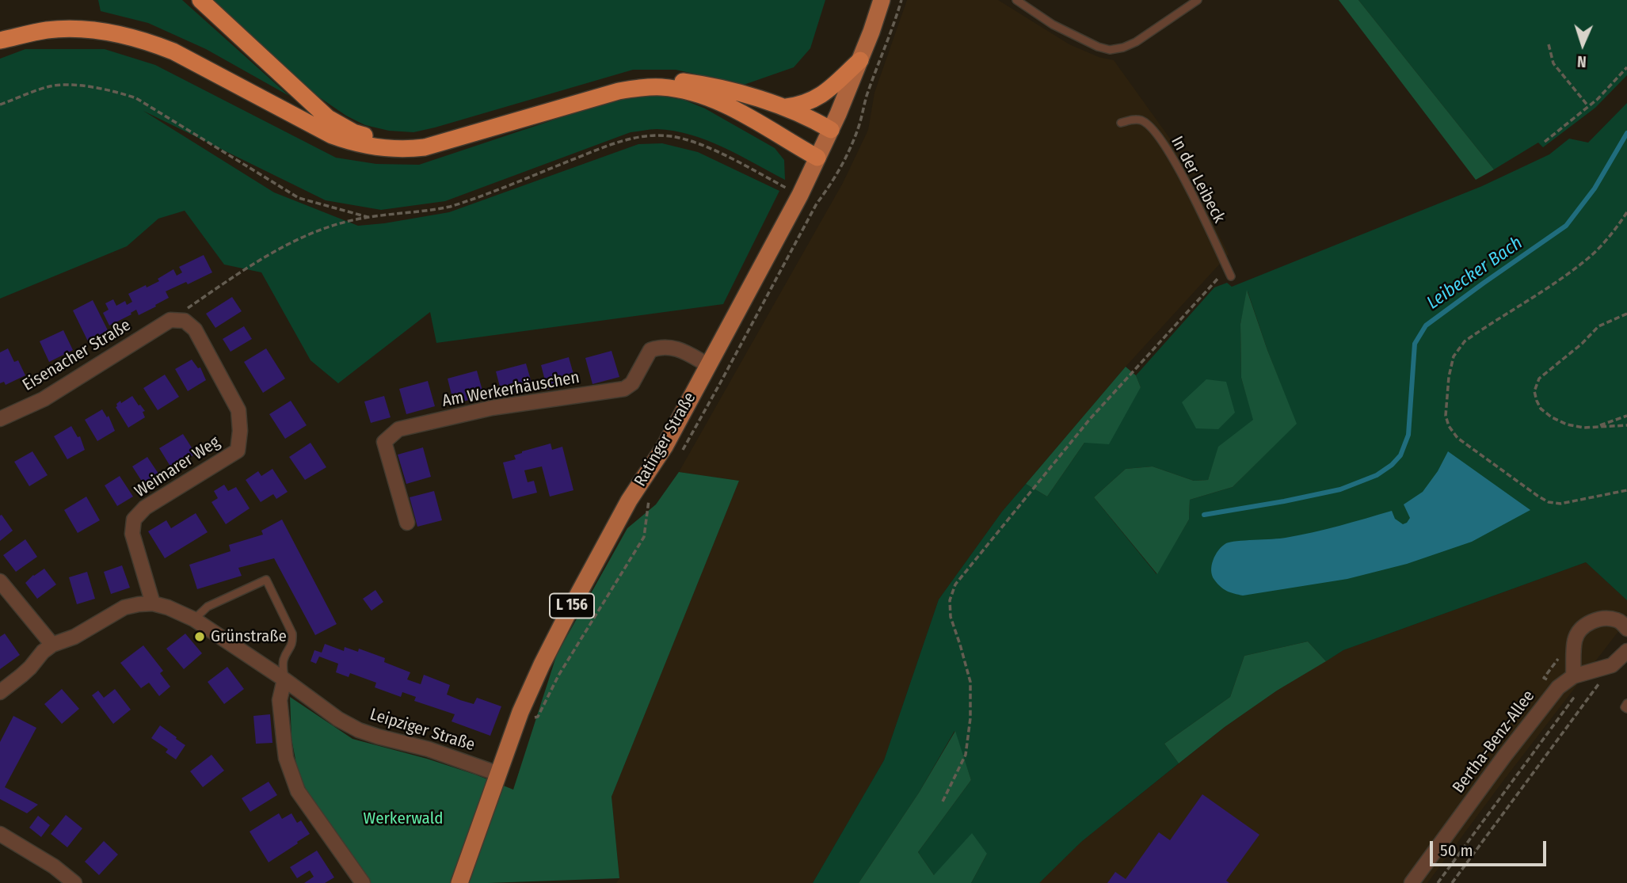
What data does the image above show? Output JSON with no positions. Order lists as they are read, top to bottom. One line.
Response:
{"streets":{"main road":["Ratinger Straße","L 156"],"street":["Eisenacher Straße","Am Werkerhäuschen","Weimarer Weg","Leipziger Straße","Bertha-Benz-Allee"],"lane":["In der Leibeck"]},"crossings":[["Eisenacher Straße","Weimarer Weg"],["Am Werkerhäuschen","Ratinger Straße"],["Ratinger Straße","Leipziger Straße"],["Weimarer Weg","Leipziger Straße"]],"water":["Leibecker Bach"],"parks":["Werkerwald"],"places":["Grünstraße"],"scale_bar":"50 m","north":"bottom"}
